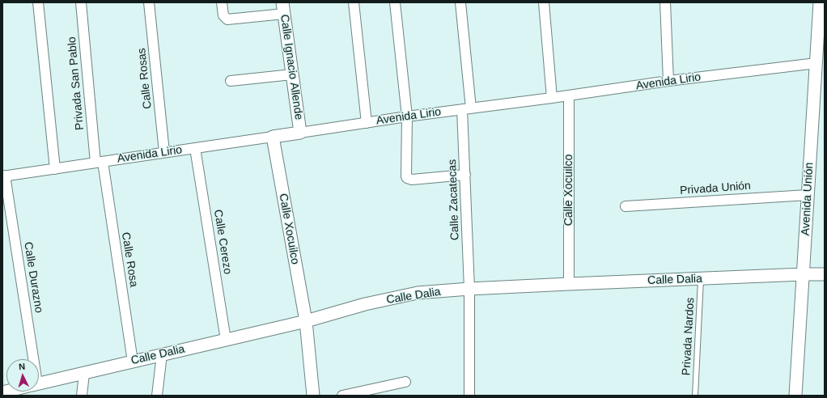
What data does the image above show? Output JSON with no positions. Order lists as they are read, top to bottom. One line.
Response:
{"streets":{"street":["Calle Ignacio Allende","Calle Rosas","Avenida Lirio","Privada San Pablo","Privada Unión","Calle Xocuilco","Avenida Unión","Calle Zacatecas","Calle Cerezo","Calle Rosa","Calle Durazno","Calle Dalia"],"lane":["Privada Nardos"]},"crossings":[["Calle Ignacio Allende","Avenida Lirio"],["Calle Rosas","Avenida Lirio"],["Avenida Lirio","Privada San Pablo"],["Avenida Lirio","Calle Xocuilco"],["Avenida Lirio","Avenida Unión"],["Avenida Lirio","Calle Zacatecas"],["Avenida Lirio","Calle Cerezo"],["Avenida Lirio","Calle Rosa"],["Avenida Lirio","Calle Durazno"],["Privada San Pablo","Calle Rosa"],["Privada Unión","Avenida Unión"],["Calle Xocuilco","Calle Dalia"],["Avenida Unión","Calle Dalia"],["Calle Zacatecas","Calle Dalia"],["Calle Cerezo","Calle Dalia"],["Calle Rosa","Calle Dalia"],["Calle Dalia","Privada Nardos"]],"north":"top"}
